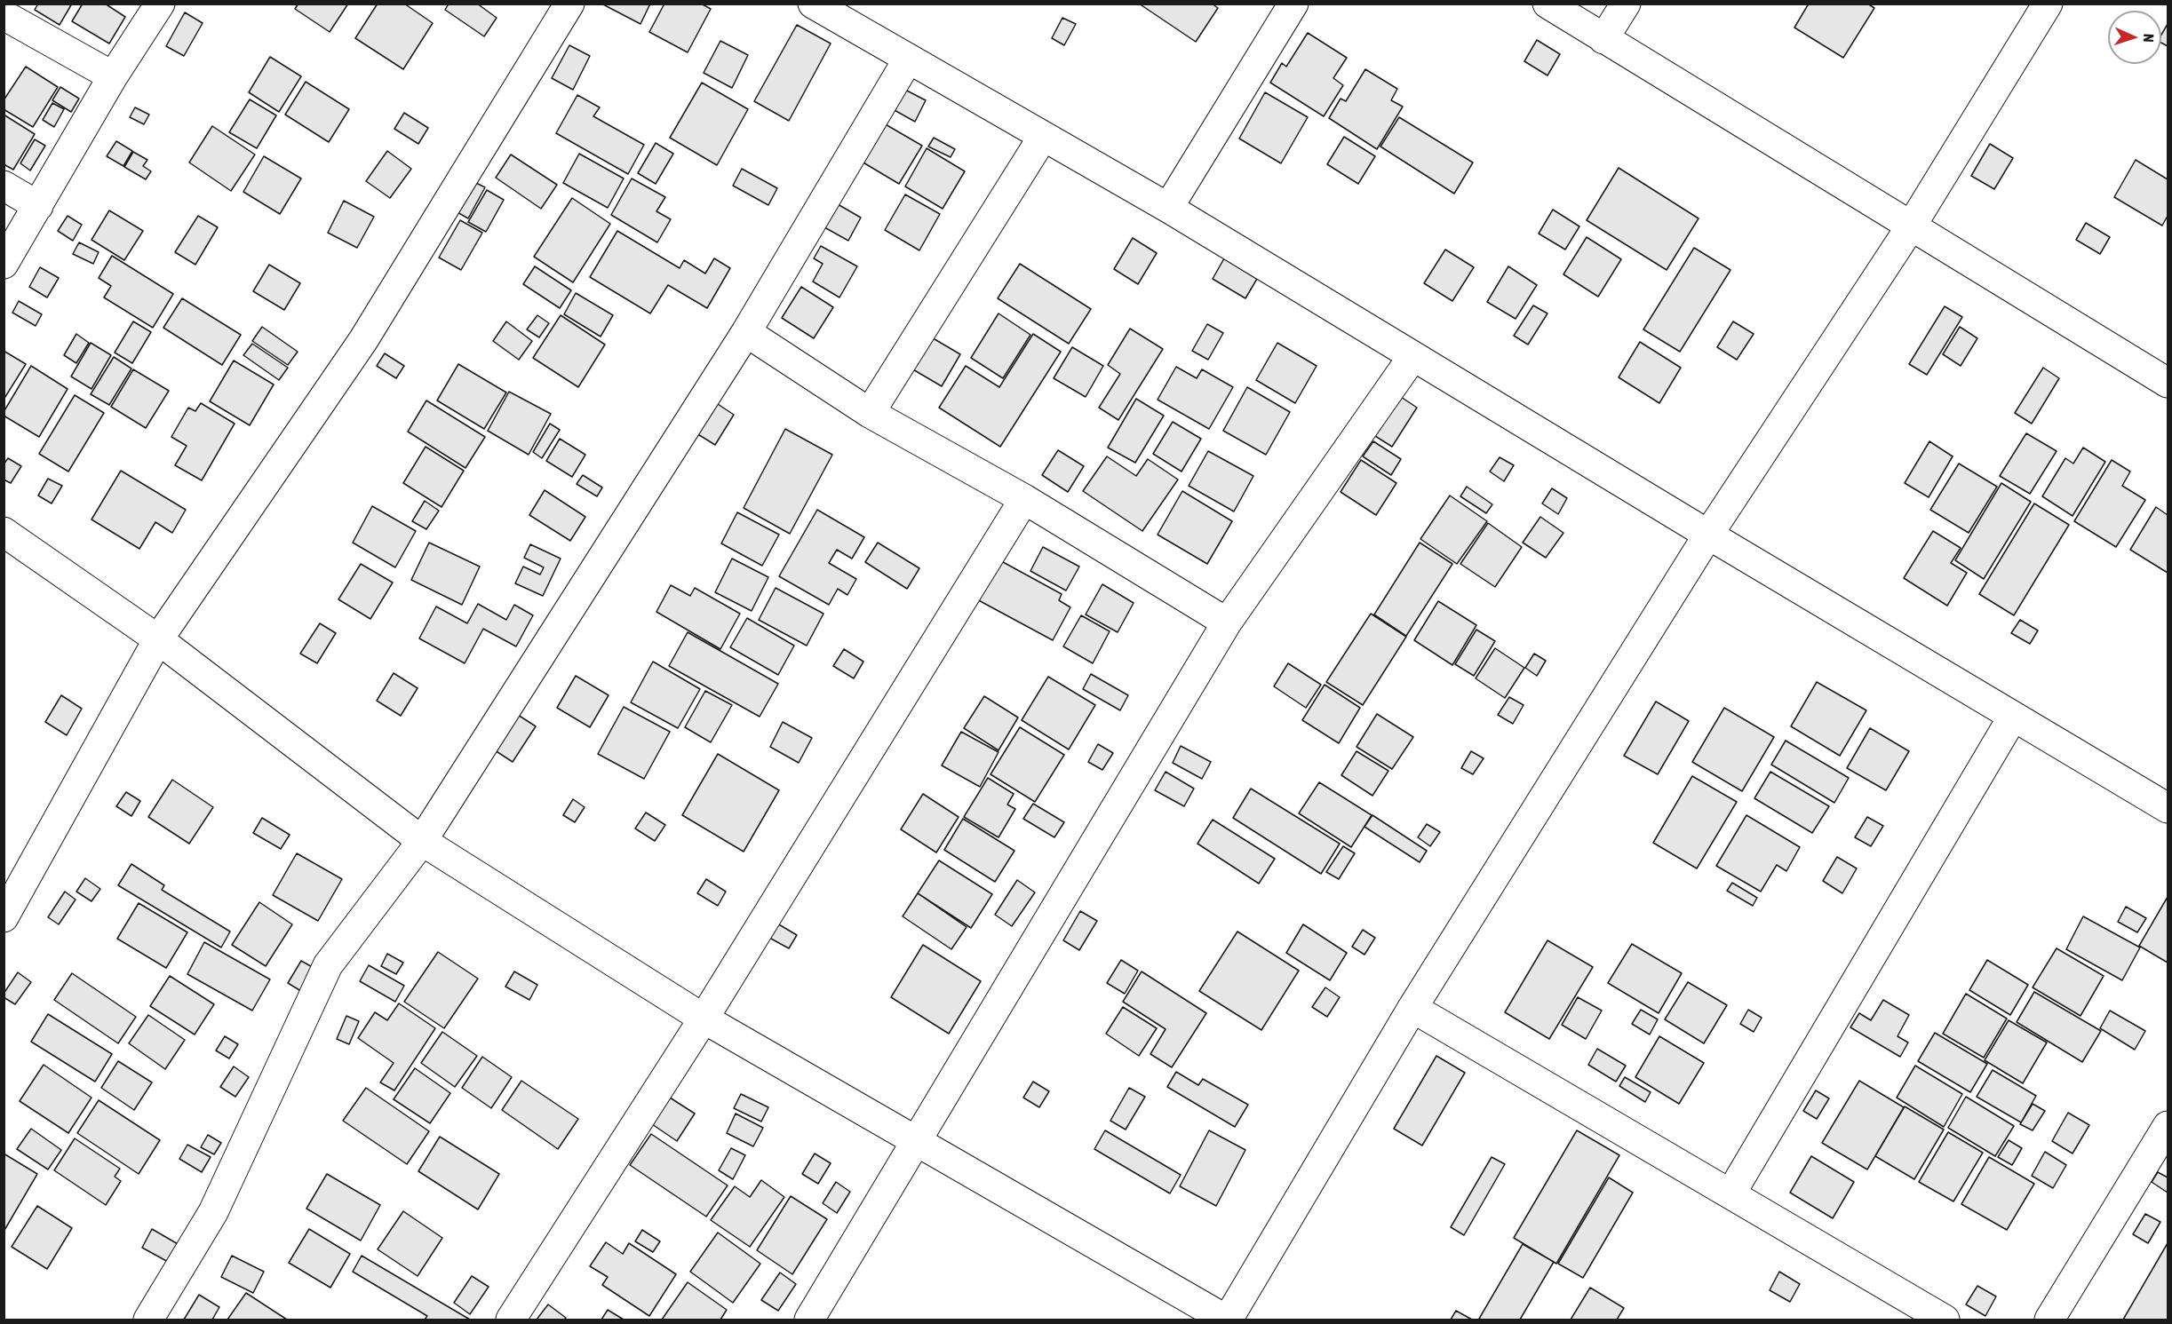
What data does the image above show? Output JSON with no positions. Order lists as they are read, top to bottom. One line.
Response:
{"north":"right"}
